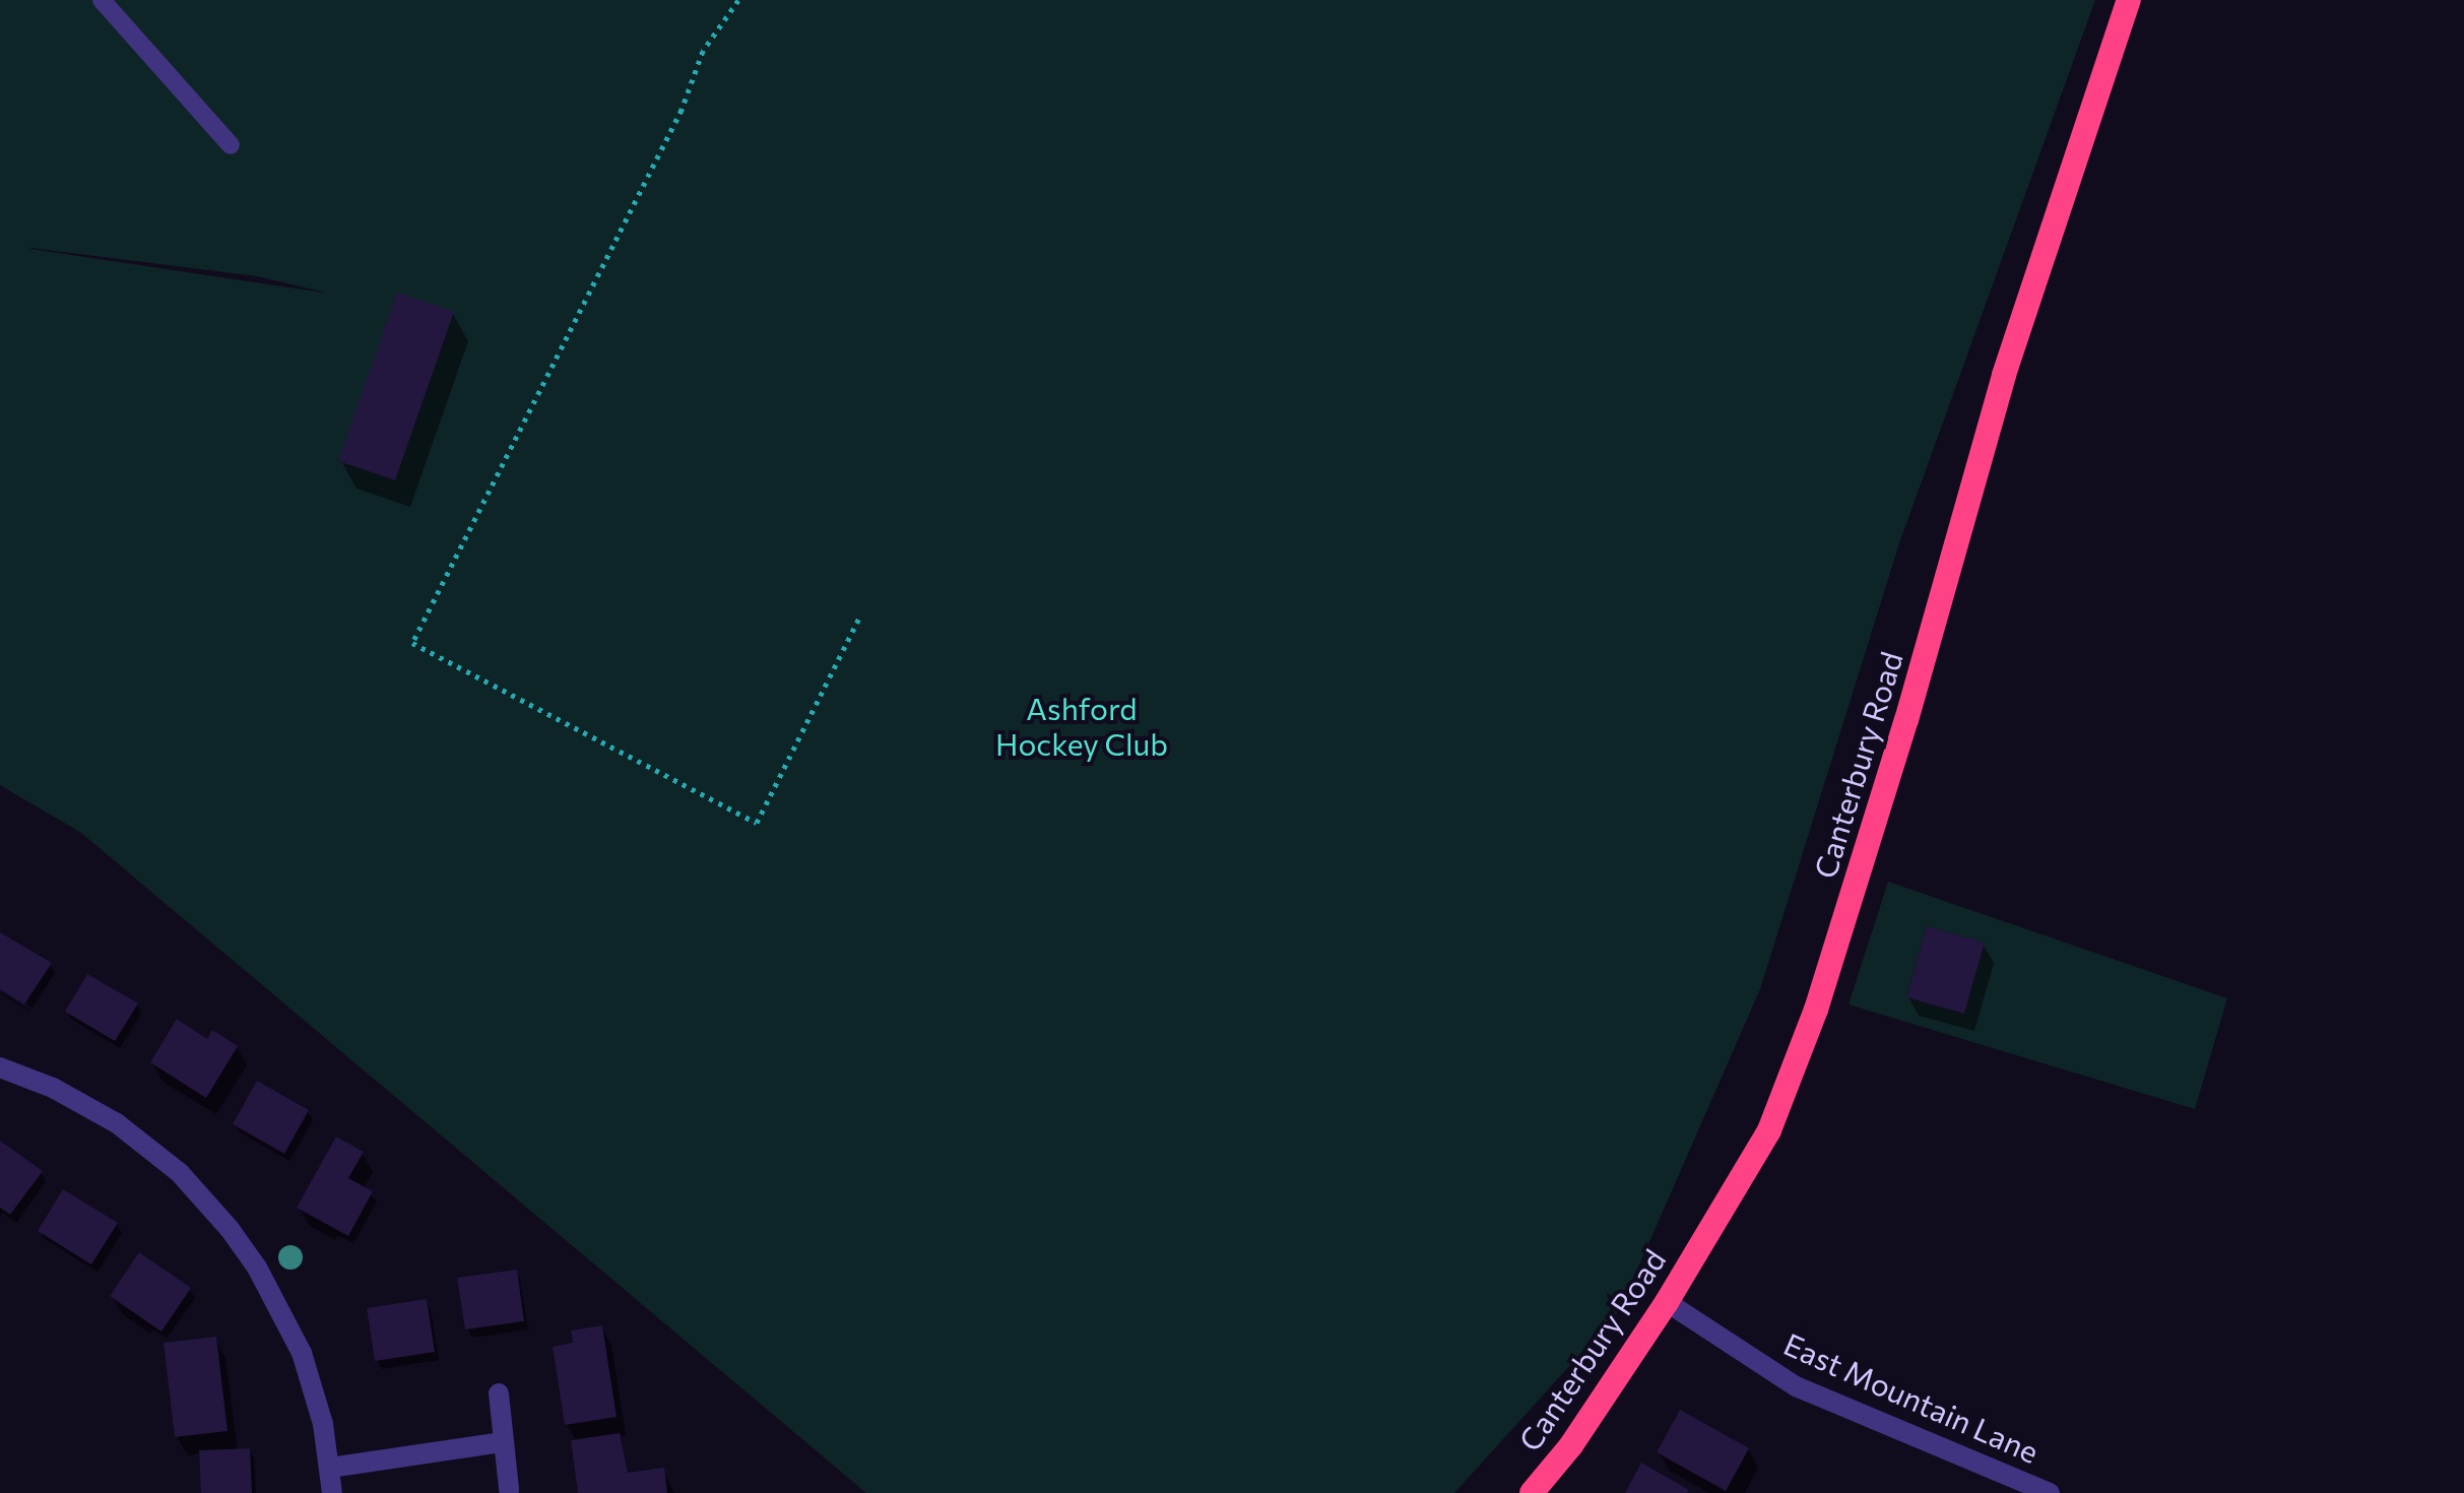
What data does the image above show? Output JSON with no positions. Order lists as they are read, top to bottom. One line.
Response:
{"streets":{"highway":["Canterbury Road"],"street":["East Mountain Lane"]},"crossings":[["Canterbury Road","East Mountain Lane"]],"parks":["Ashford Hockey Club"]}
